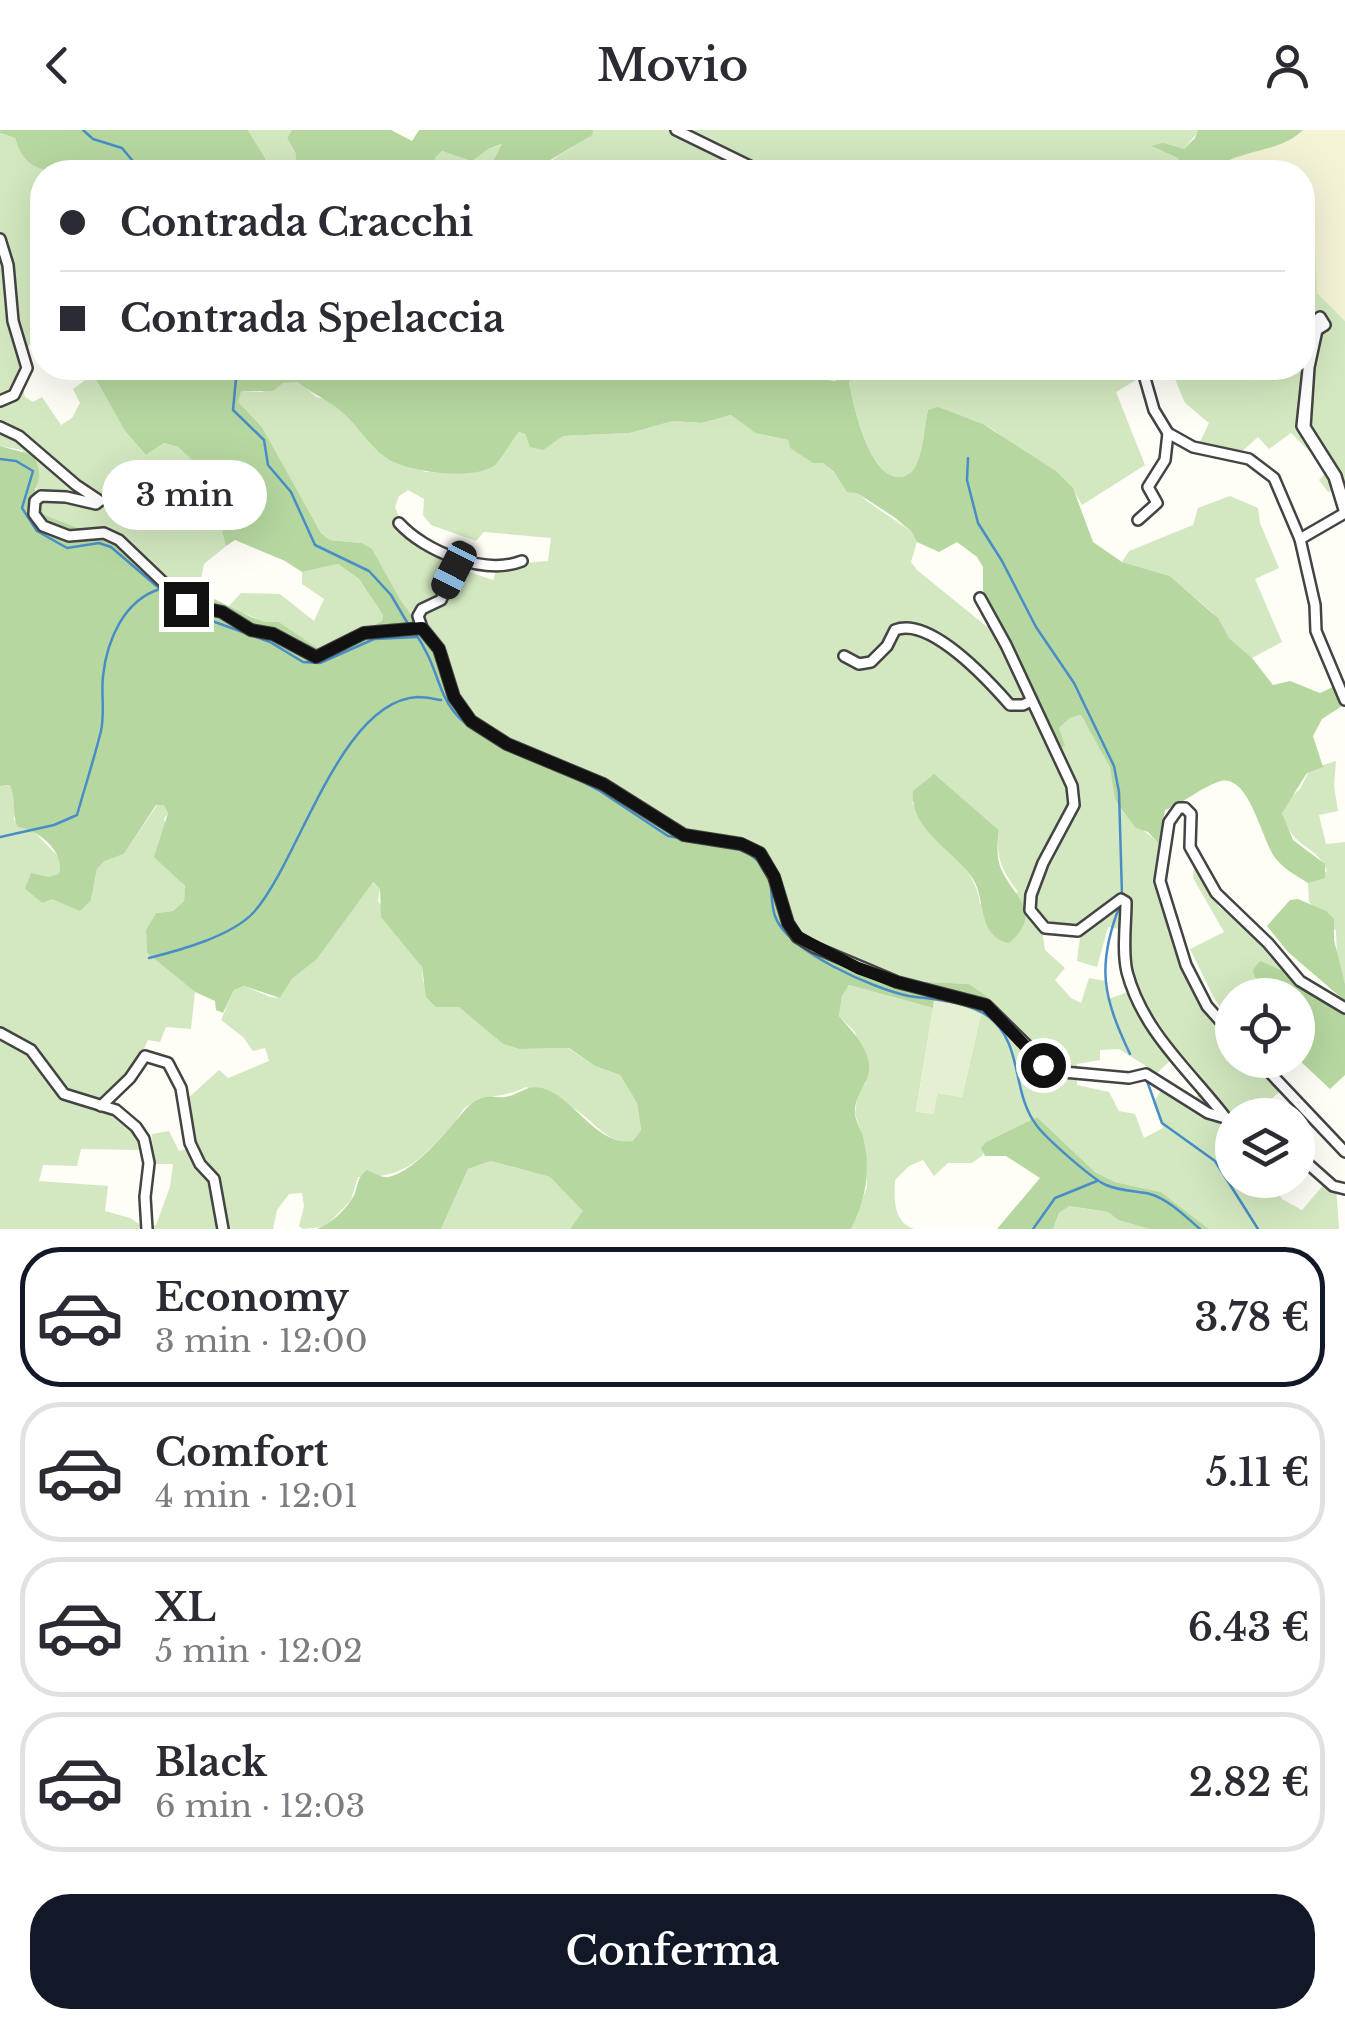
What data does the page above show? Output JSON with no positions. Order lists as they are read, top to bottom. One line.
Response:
{"page":{"header":"Movio","banner":["Contrada Cracchi","Contrada Spelaccia"],"bubble":"3 min","list":[{"name":"Economy","note":"3 min · 12:00","value":"3.78 €"},{"name":"Comfort","note":"4 min · 12:01","value":"5.11 €"},{"name":"XL","note":"5 min · 12:02","value":"6.43 €"},{"name":"Black","note":"6 min · 12:03","value":"2.82 €"}],"buttons":"Conferma"}}
